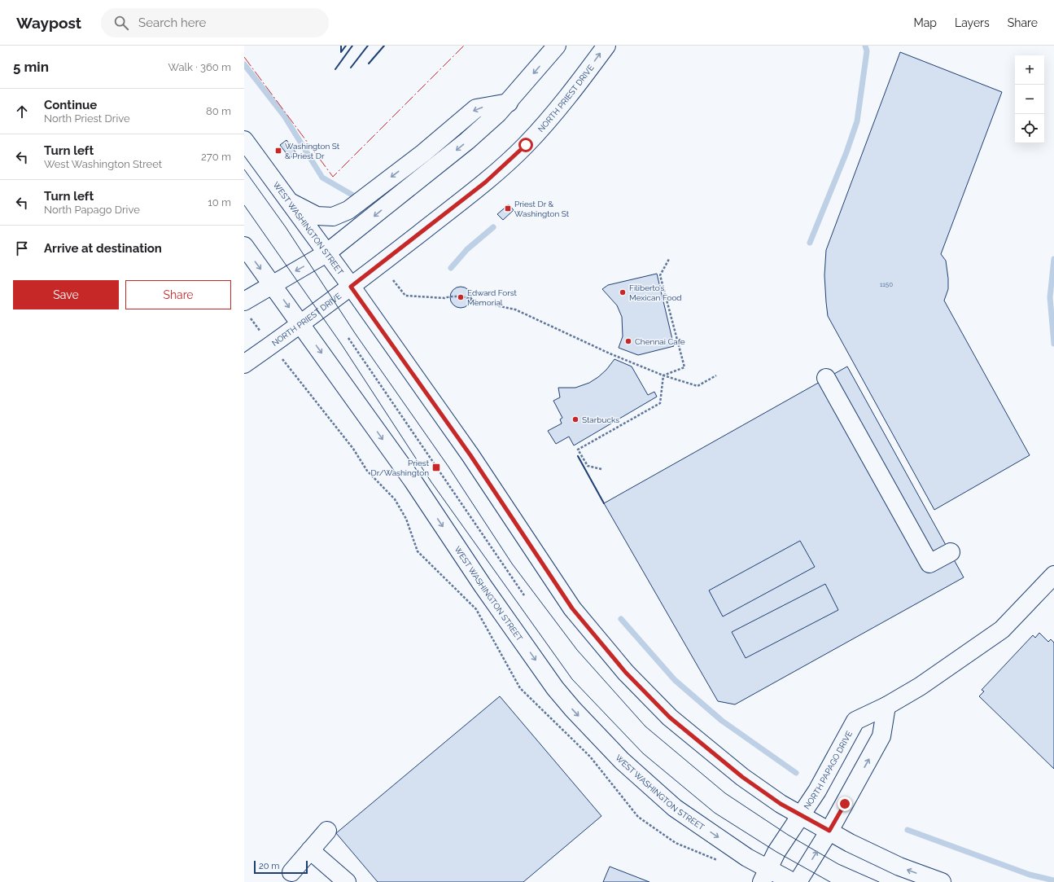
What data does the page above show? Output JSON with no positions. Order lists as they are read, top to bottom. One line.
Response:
{"streets":{"main road":["NORTH PRIEST DRIVE","WEST WASHINGTON STREET","NORTH PAPAGO DRIVE"]},"crossings":[["NORTH PRIEST DRIVE","WEST WASHINGTON STREET"],["WEST WASHINGTON STREET","NORTH PAPAGO DRIVE"]],"places":{"transit":["Washington St & Priest Dr","Priest Dr & Washington St","Priest Dr/Washington"],"other":["Filiberto’s Mexican Food","Edward Forst Memorial","Chennai Cafe","Starbucks"]},"house_numbers":["1150"],"scale_bar":"20 m","page":{"header":"Waypost","search":"Search here","nav":["Map","Layers","Share"],"heading":["5 min","Walk · 360 m"],"map_buttons":["+","−"],"list":[["Continue","North Priest Drive","80 m"],["Turn left","West Washington Street","270 m"],["Turn left","North Papago Drive","10 m"],"Arrive at destination"],"buttons":["Save","Share"],"scale":"20 m"}}
